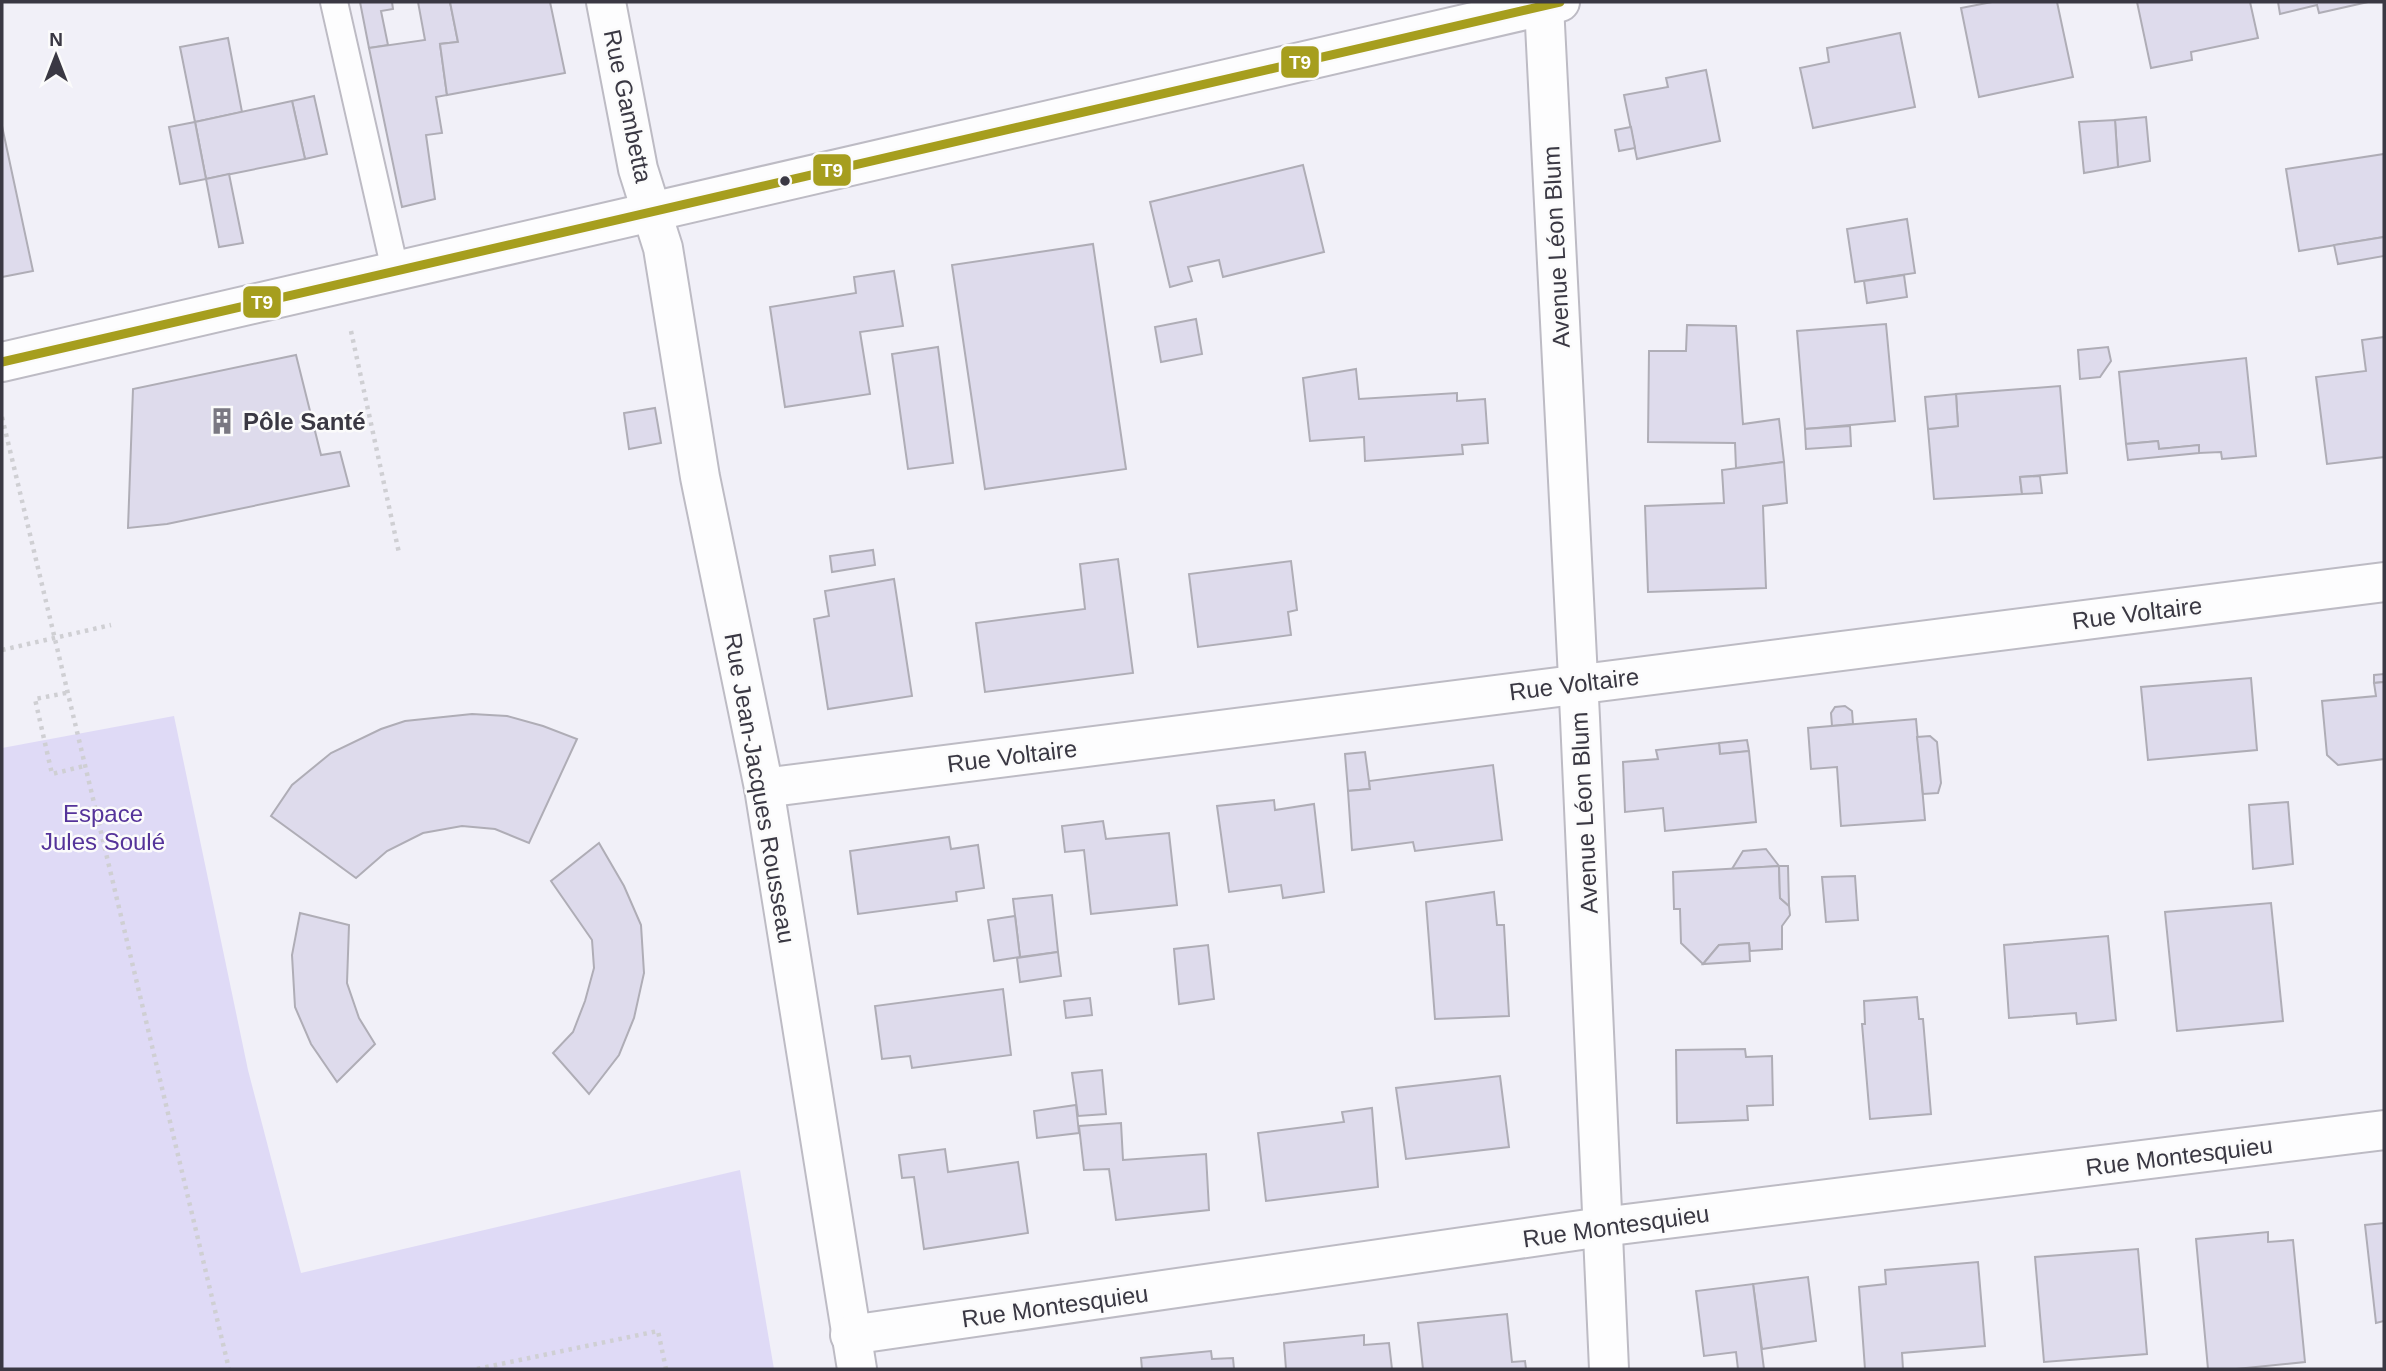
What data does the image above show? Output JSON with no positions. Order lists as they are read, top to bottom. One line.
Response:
{"streets":{"street":["Rue Gambetta","Avenue Léon Blum","Rue Voltaire","Rue Jean-Jacques Rousseau","Rue Montesquieu"]},"crossings":[["Rue Gambetta","Rue Jean-Jacques Rousseau"],["Avenue Léon Blum","Rue Voltaire"],["Avenue Léon Blum","Rue Montesquieu"],["Rue Voltaire","Rue Jean-Jacques Rousseau"],["Rue Jean-Jacques Rousseau","Rue Montesquieu"]],"parks":["Espace Jules Soulé"],"places":{"building":["Pôle Santé"]},"lines":["transit line T9"],"north":"top"}
